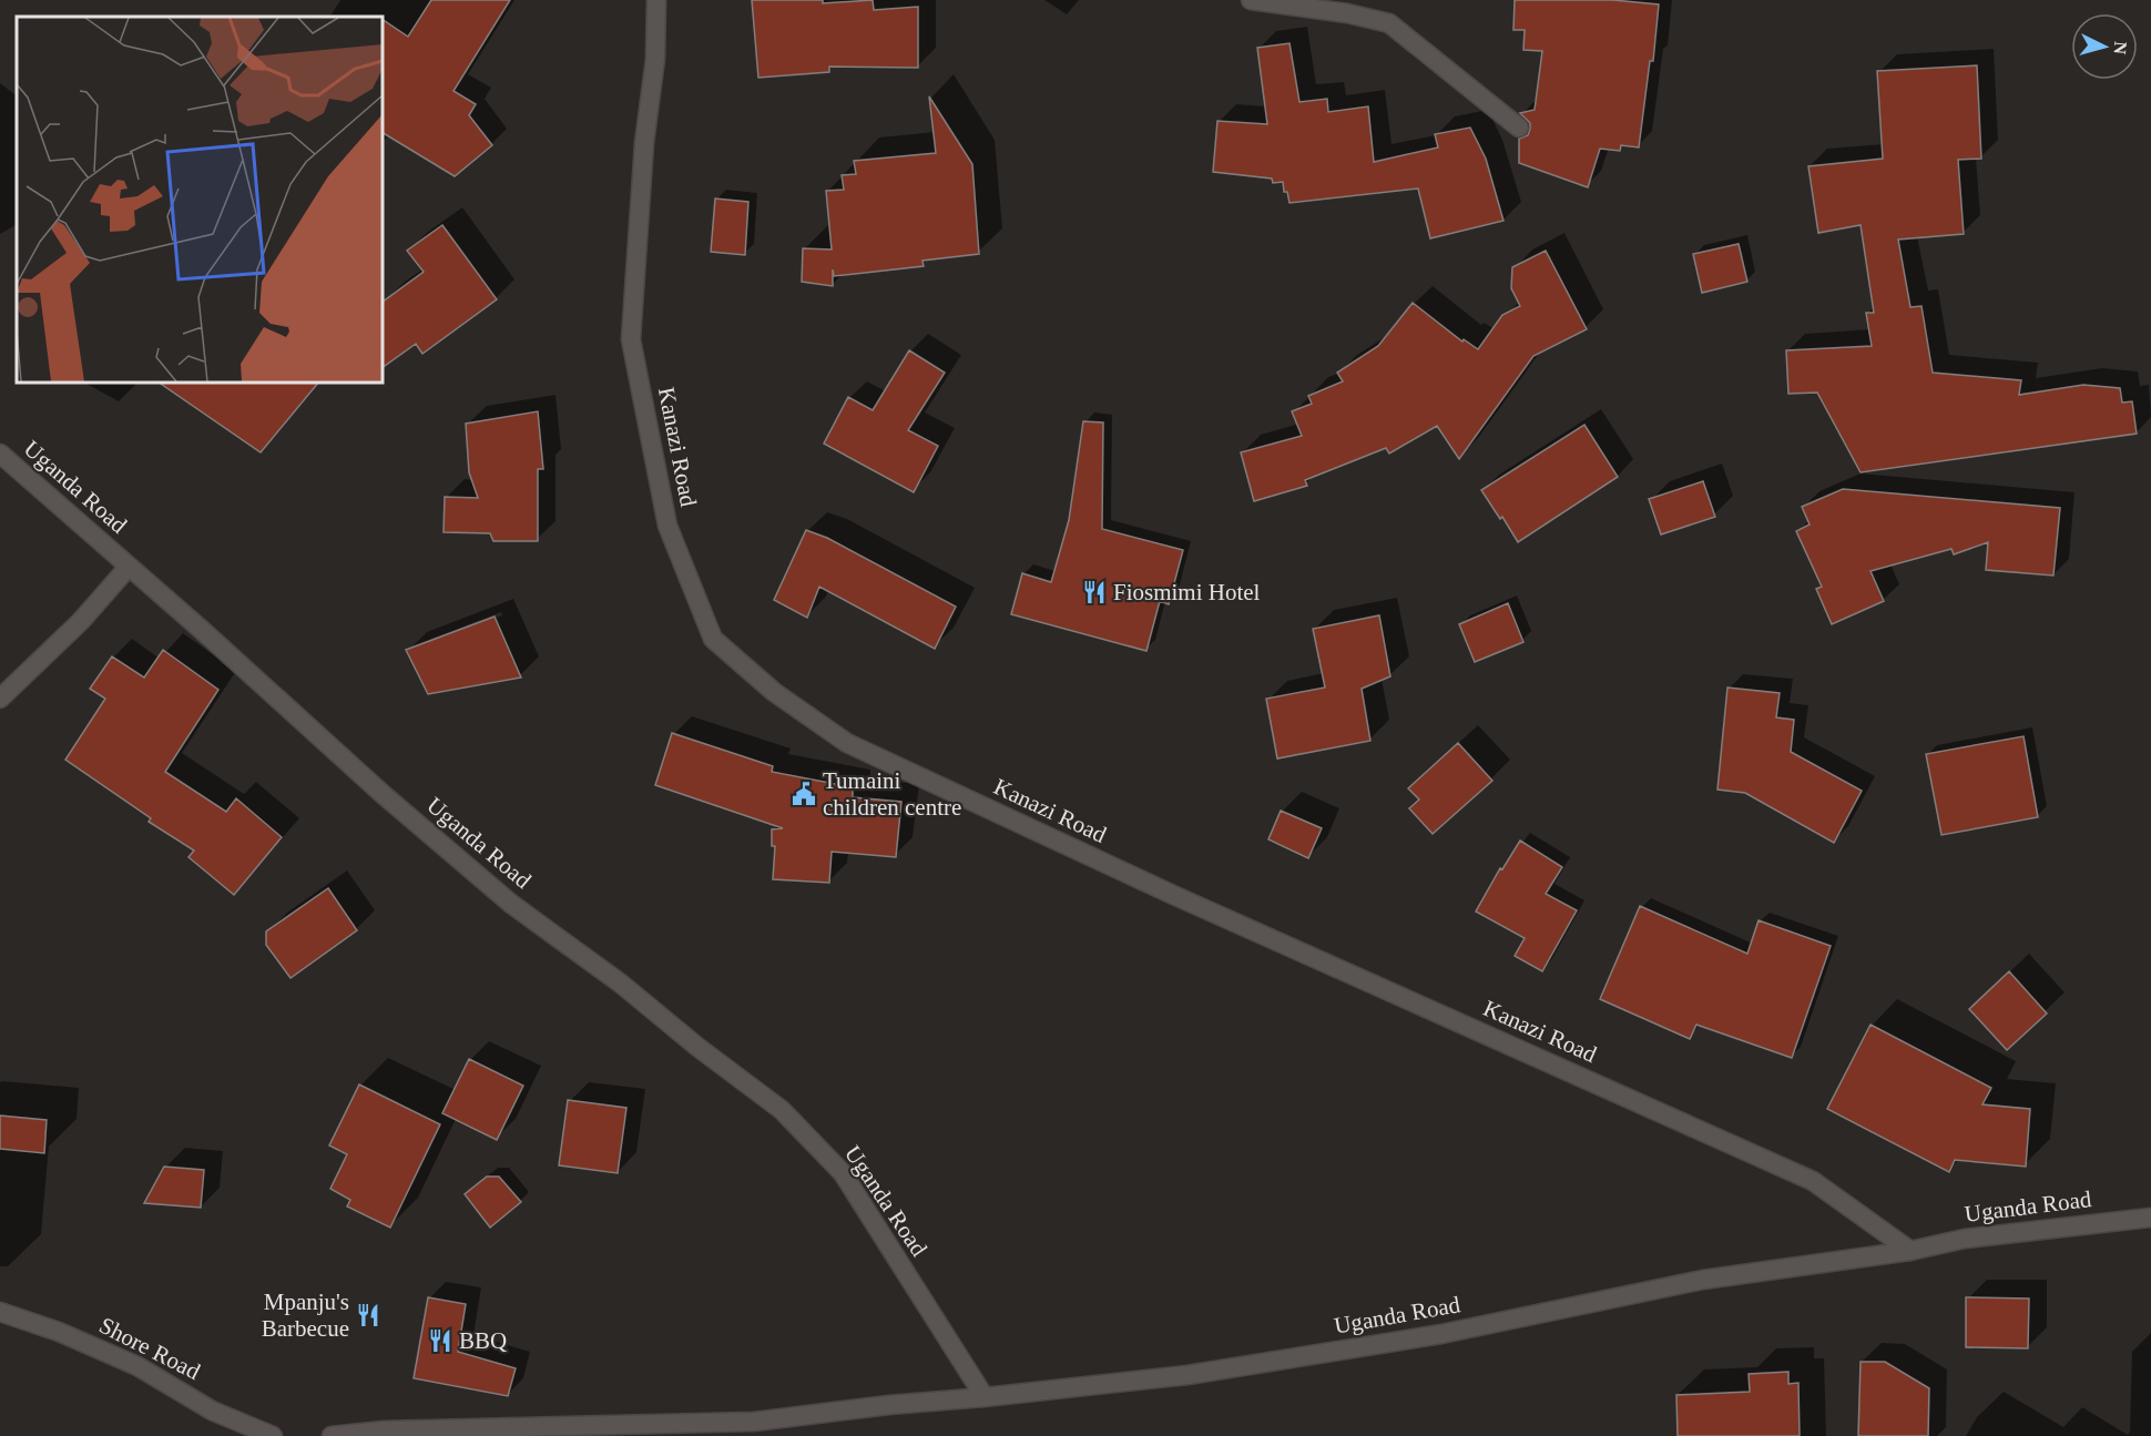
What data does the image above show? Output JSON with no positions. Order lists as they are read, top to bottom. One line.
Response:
{"streets":{"street":["Kanazi Road","Uganda Road","Shore Road"]},"crossings":[["Kanazi Road","Uganda Road"]],"places":{"restaurant":["Fiosmimi Hotel","Mpanju's Barbecue","BBQ"],"public building":["Tumaini children centre"]},"north":"right"}
